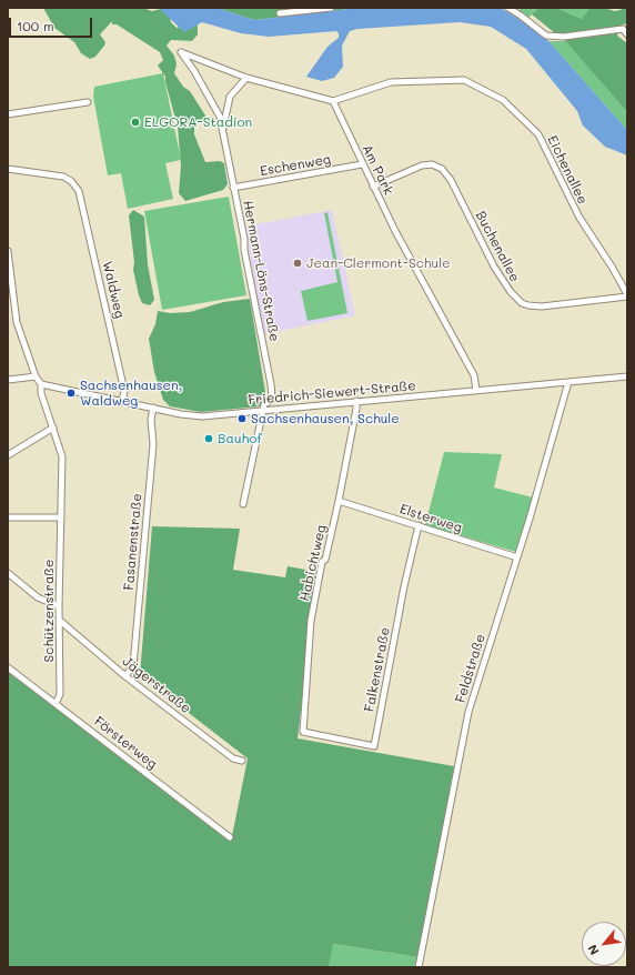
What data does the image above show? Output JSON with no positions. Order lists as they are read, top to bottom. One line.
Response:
{"streets":{"street":["Eschenweg","Am Park","Eichenallee","Buchenallee","Hermann-Löns-Straße","Waldweg","Friedrich-Siewert-Straße","Elsterweg","Fasanenstraße","Habichtweg","Schützenstraße","Feldstraße","Falkenstraße","Jägerstraße","Försterweg"]},"crossings":[["Eschenweg","Am Park"],["Eschenweg","Hermann-Löns-Straße"],["Am Park","Eichenallee"],["Am Park","Buchenallee"],["Am Park","Friedrich-Siewert-Straße"],["Eichenallee","Buchenallee"],["Hermann-Löns-Straße","Friedrich-Siewert-Straße"],["Waldweg","Friedrich-Siewert-Straße"],["Friedrich-Siewert-Straße","Fasanenstraße"],["Friedrich-Siewert-Straße","Habichtweg"],["Friedrich-Siewert-Straße","Schützenstraße"],["Friedrich-Siewert-Straße","Feldstraße"],["Elsterweg","Habichtweg"],["Elsterweg","Feldstraße"],["Elsterweg","Falkenstraße"],["Fasanenstraße","Jägerstraße"],["Habichtweg","Falkenstraße"],["Schützenstraße","Jägerstraße"],["Schützenstraße","Försterweg"]],"places":["ELGORA-Stadion","Jean-Clermont-Schule","Sachsenhausen, Waldweg","Sachsenhausen, Schule","Bauhof"],"scale_bar":"100 m","north":"bottom left"}
